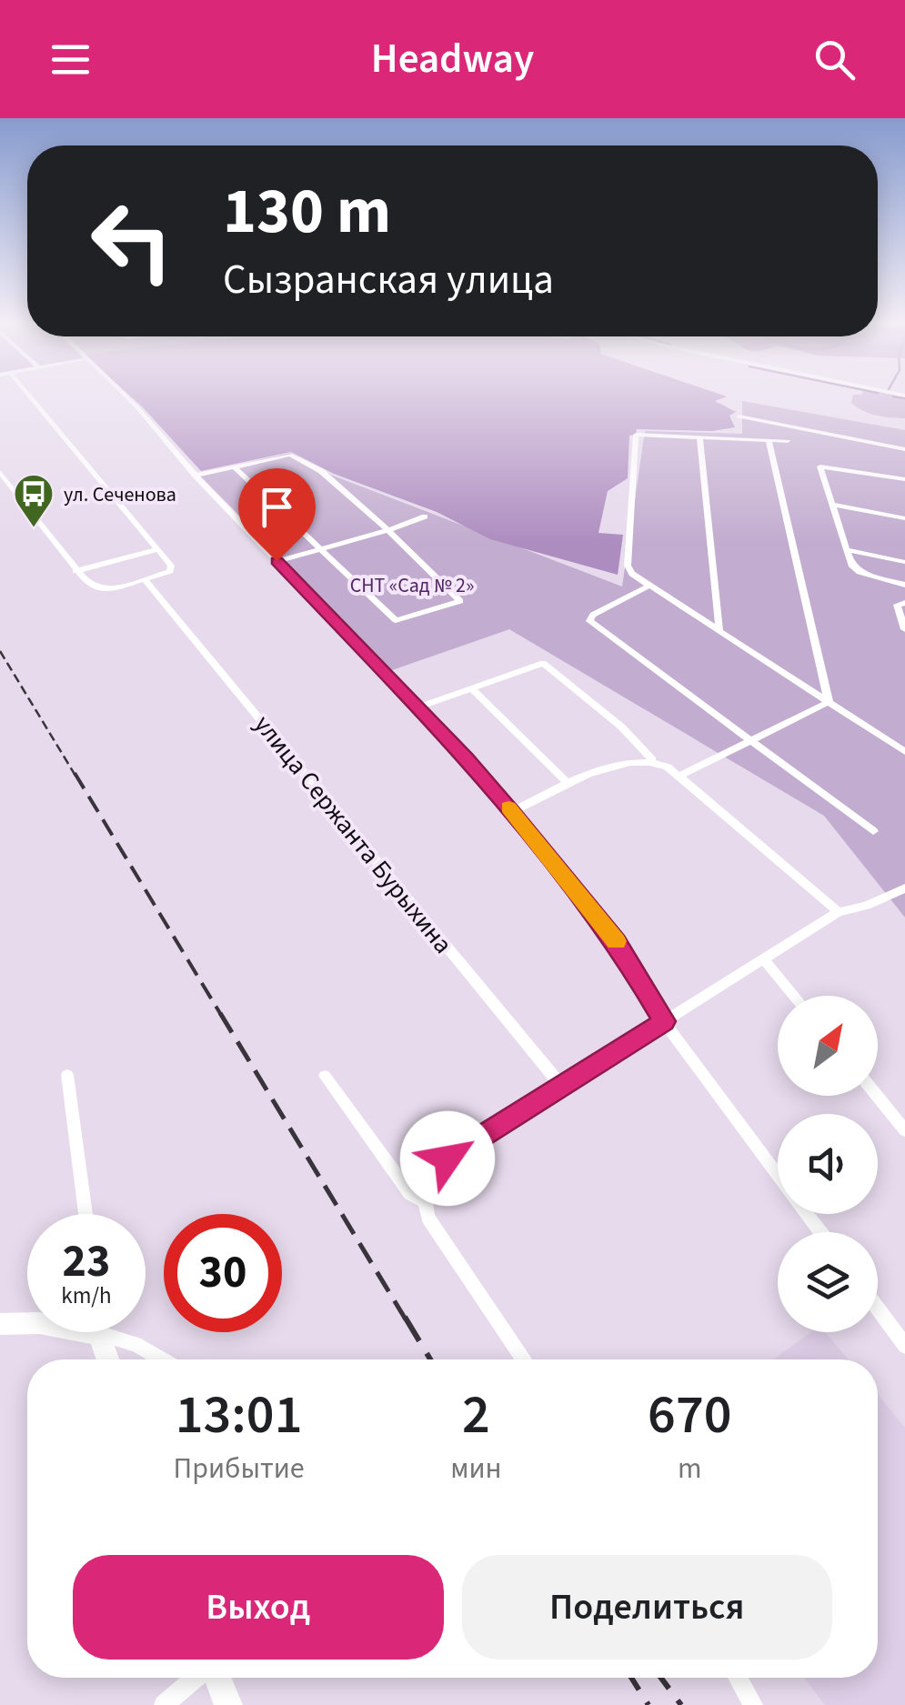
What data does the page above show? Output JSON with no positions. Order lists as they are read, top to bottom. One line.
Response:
{"streets":{"street":["улица Сержанта Бурыхина"]},"parks":["СНТ «Сад № 2»"],"places":{"bus stop":["ул. Сеченова"]},"north":"top right","page":{"header":"Headway","turn":["130 m","Сызранская улица"],"speed":"23 km/h","limit":"30","eta":["13:01","Прибытие","2","мин","670","m"],"buttons":["Выход","Поделиться"]}}
